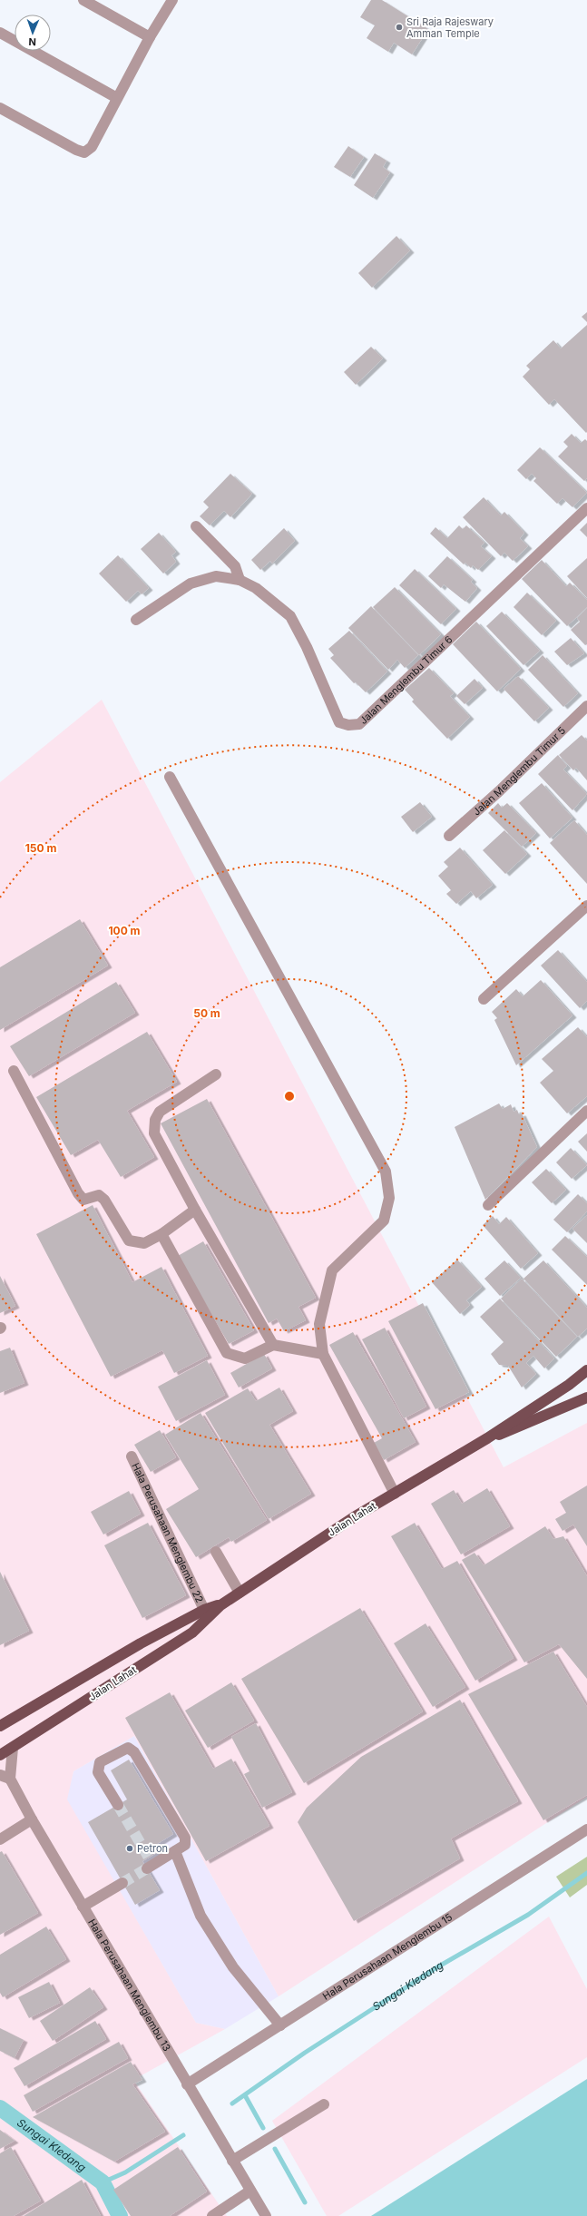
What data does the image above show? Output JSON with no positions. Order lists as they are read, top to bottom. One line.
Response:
{"streets":{"main road":["Jalan Lahat"],"street":["Jalan Menglembu Timur 6","Jalan Menglembu Timur 5","Hala Perusahaan Menglembu 22","Hala Perusahaan Menglembu 15","Hala Perusahaan Menglembu 13"]},"crossings":[["Jalan Lahat","Hala Perusahaan Menglembu 22"],["Jalan Lahat","Hala Perusahaan Menglembu 13"],["Hala Perusahaan Menglembu 15","Hala Perusahaan Menglembu 13"]],"water":["Sungai Kledang"],"places":["Sri Raja Rajeswary Amman Temple","Petron"],"north":"bottom","rings":["150 m","100 m","50 m"]}
